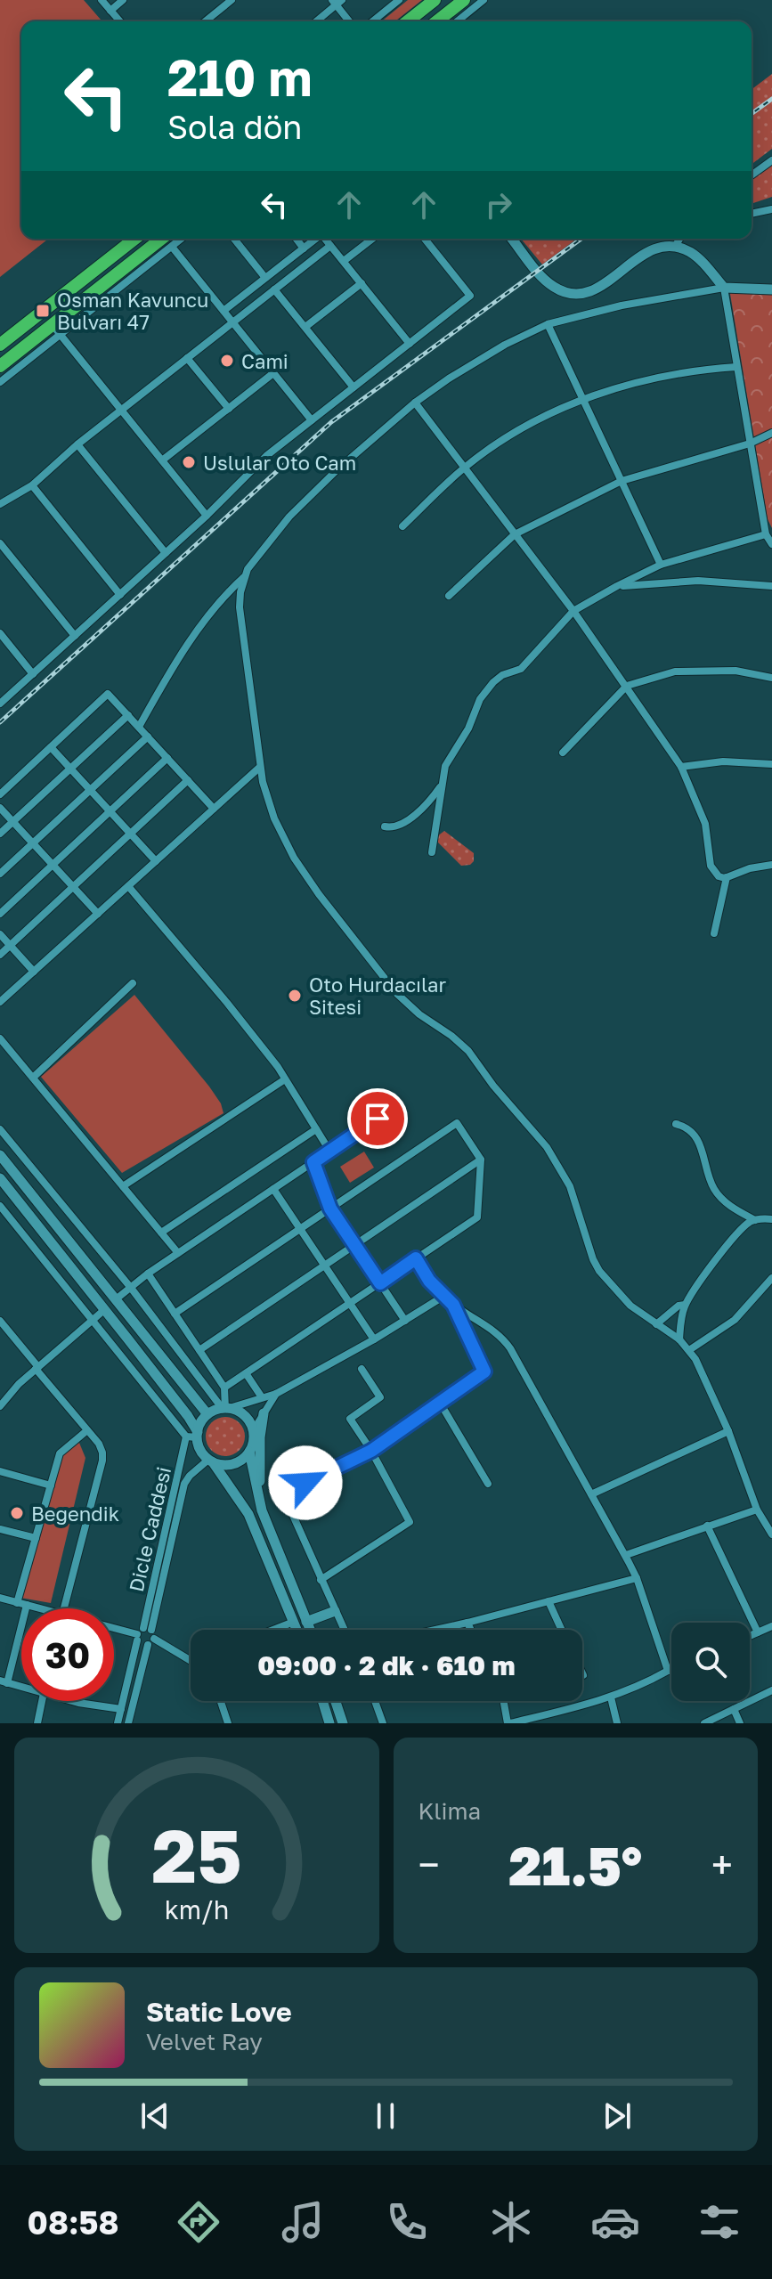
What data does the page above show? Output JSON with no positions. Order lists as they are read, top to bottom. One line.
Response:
{"streets":{"street":["Dicle Caddesi"]},"places":{"transit":["Osman Kavuncu Bulvarı 47"],"other":["Cami","Uslular Oto Cam","Oto Hurdacılar Sitesi","Beğendik"]},"page":{"turn":["210 m","Sola dön"],"limit":"30","trip":"09:00 · 2 dk · 610 m","tile":"Klima","heat":["−","21.5°","+"],"song":["Static Love","Velvet Ray"],"tabs":"08:58","gauge":["25","km/h"]}}
